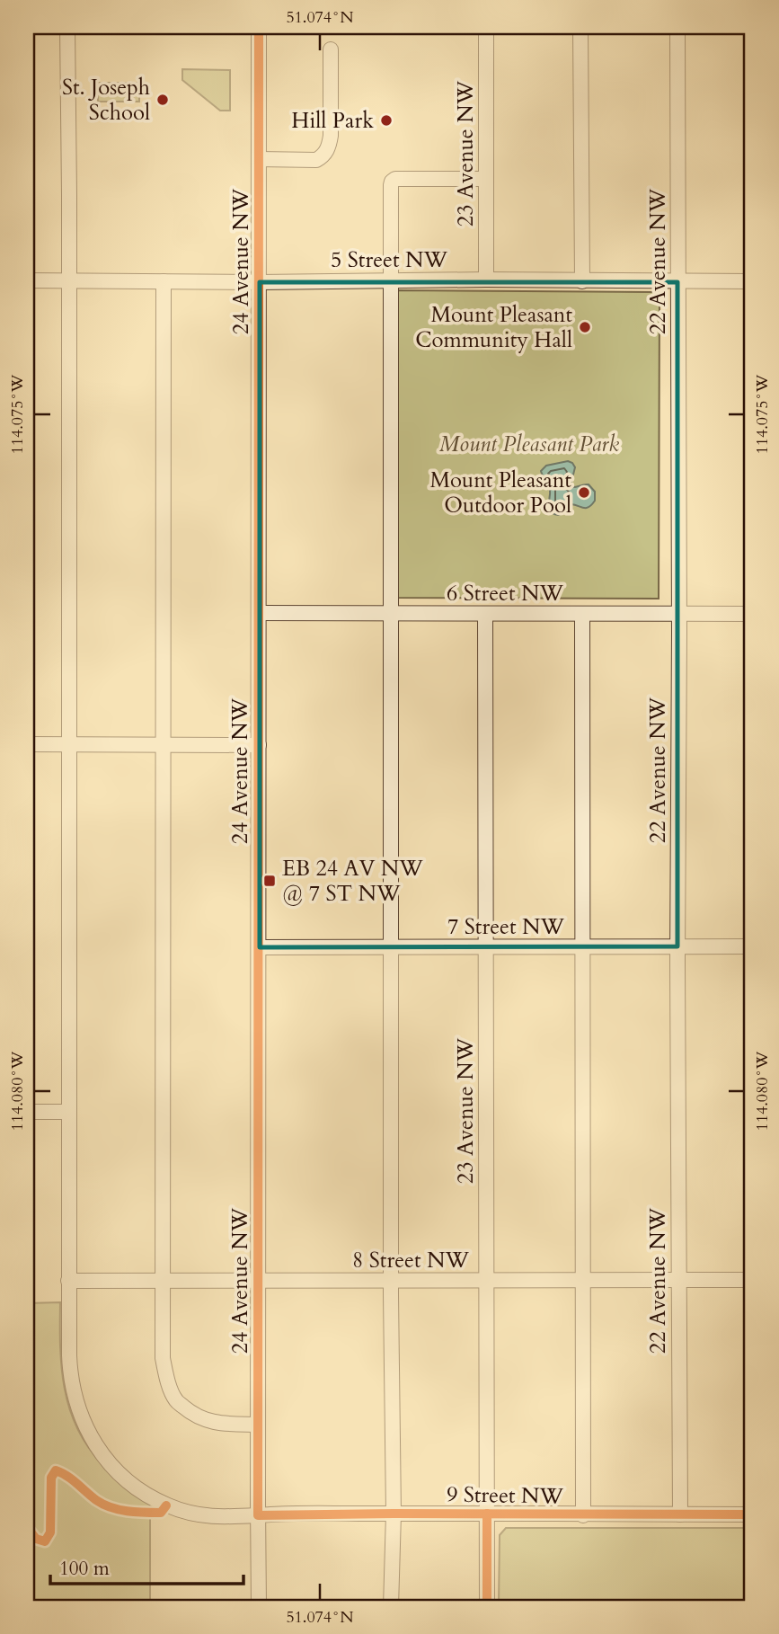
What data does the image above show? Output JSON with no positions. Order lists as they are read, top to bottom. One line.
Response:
{"streets":{"street":["23 Avenue NW","5 Street NW","24 Avenue NW","22 Avenue NW","6 Street NW","7 Street NW","8 Street NW","9 Street NW"]},"crossings":[["23 Avenue NW","5 Street NW"],["23 Avenue NW","6 Street NW"],["23 Avenue NW","7 Street NW"],["23 Avenue NW","8 Street NW"],["23 Avenue NW","9 Street NW"],["5 Street NW","24 Avenue NW"],["5 Street NW","22 Avenue NW"],["5 Street NW","9 Street NW"],["24 Avenue NW","6 Street NW"],["24 Avenue NW","7 Street NW"],["24 Avenue NW","8 Street NW"],["24 Avenue NW","9 Street NW"],["22 Avenue NW","6 Street NW"],["22 Avenue NW","7 Street NW"],["22 Avenue NW","8 Street NW"],["22 Avenue NW","9 Street NW"],["8 Street NW","9 Street NW"]],"parks":["Mount Pleasant Park"],"places":{"other":["St. Joseph School","Hill Park","Mount Pleasant Community Hall","Mount Pleasant Outdoor Pool"],"transit":["EB 24 AV NW @ 7 ST NW"]},"scale_bar":"100 m","coordinates":["51.074°N","114.075°W","114.080°W"]}
